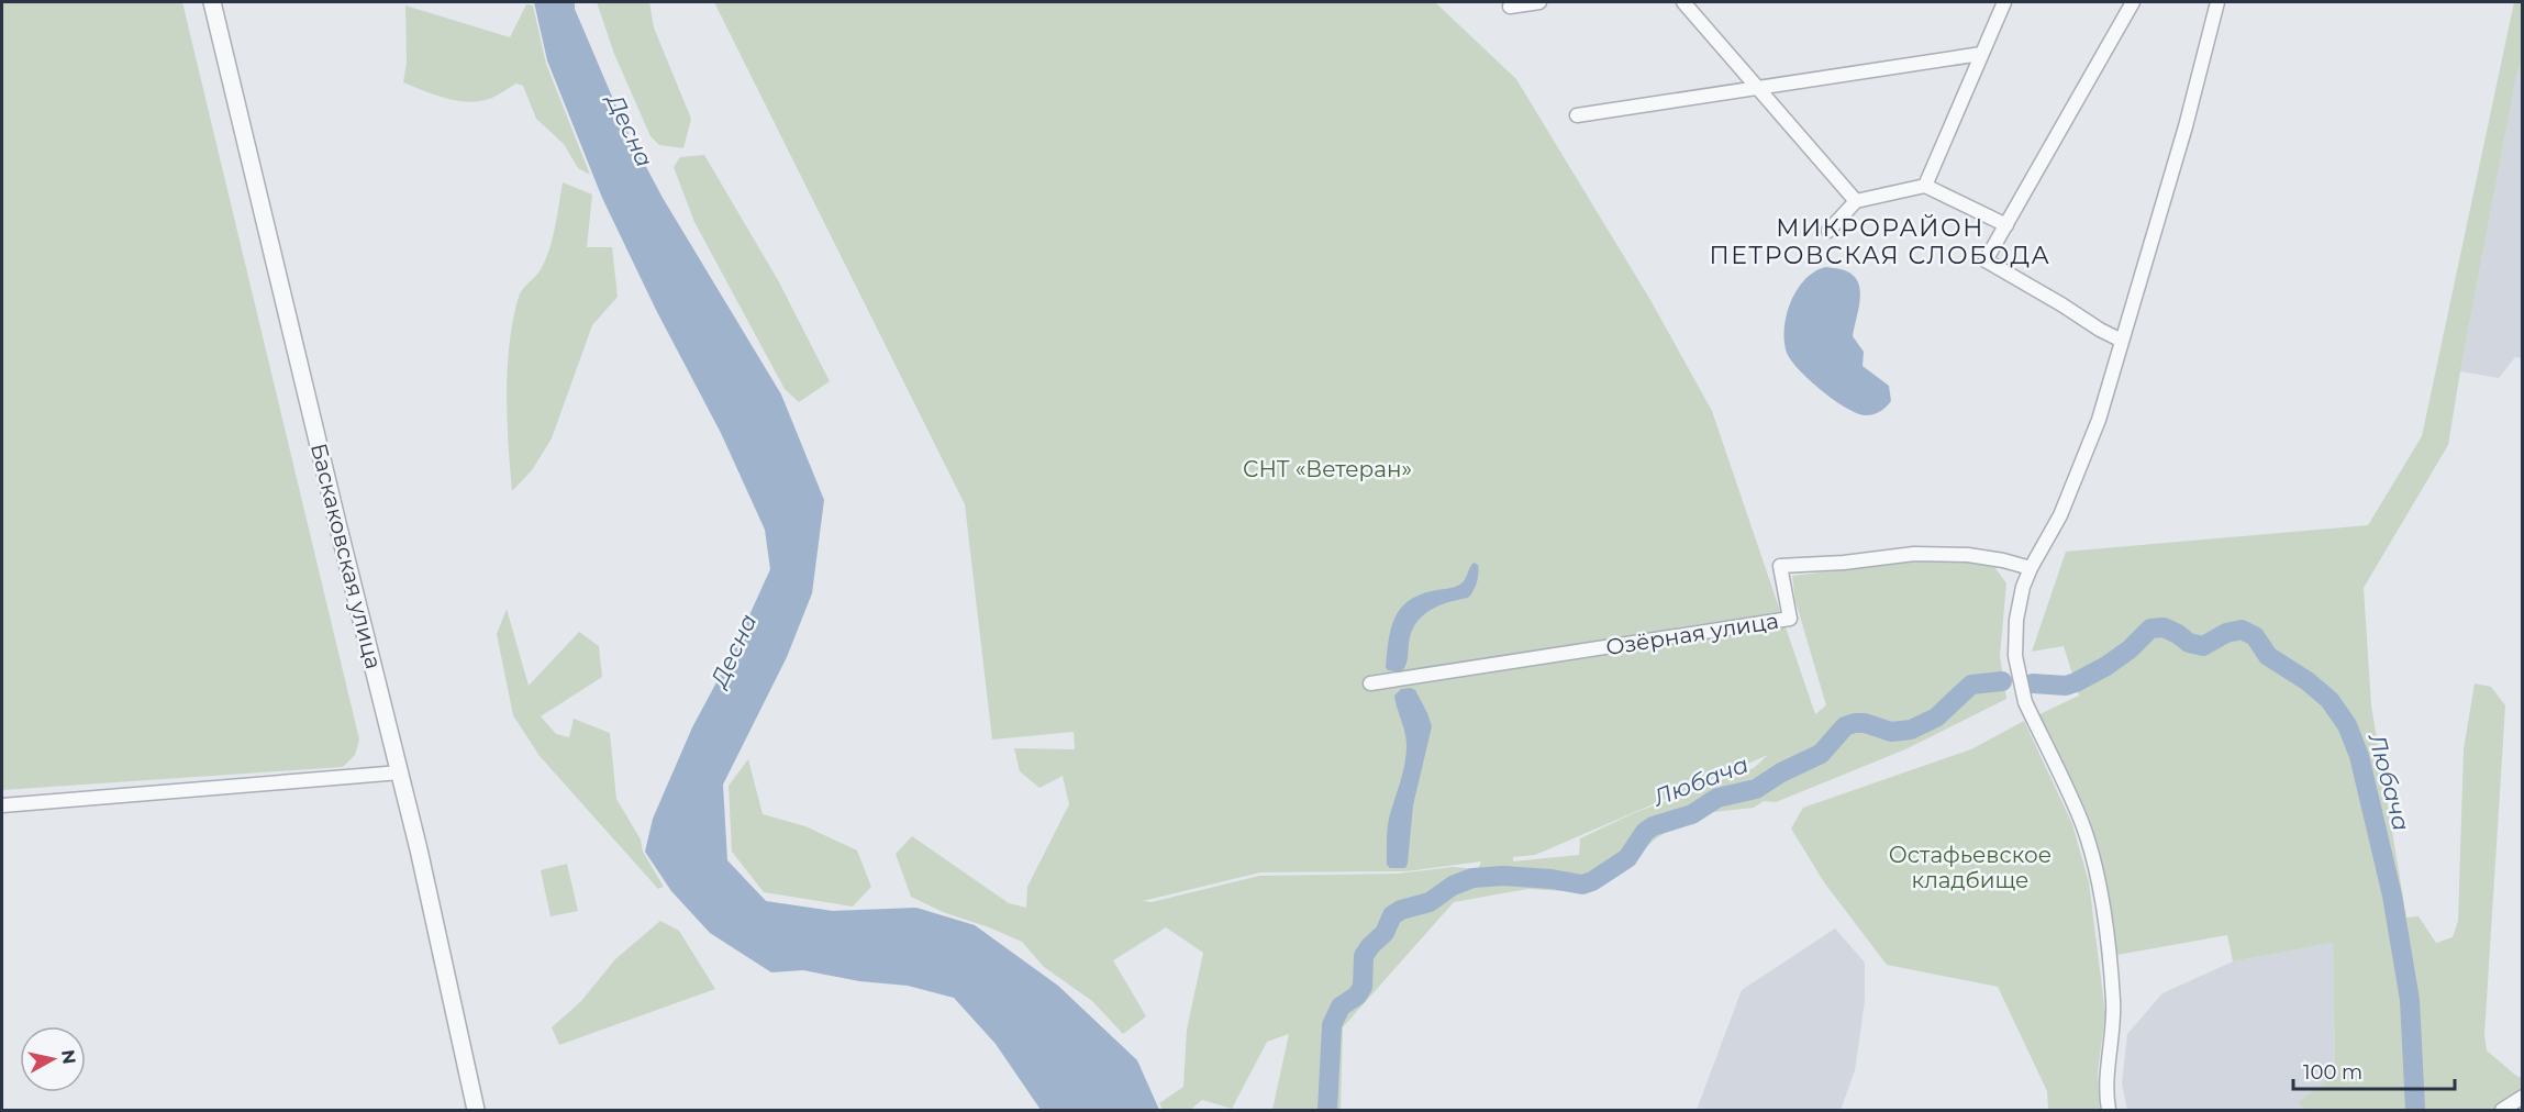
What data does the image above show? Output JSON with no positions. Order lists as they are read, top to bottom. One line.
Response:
{"streets":{"street":["Баскаковская улица","Озёрная улица"]},"districts":["МИКРОРАЙОН ПЕТРОВСКАЯ СЛОБОДА"],"water":["Десна","Любача"],"parks":["СНТ «Ветеран»","Остафьевское кладбище"],"scale_bar":"100 m","north":"right"}
